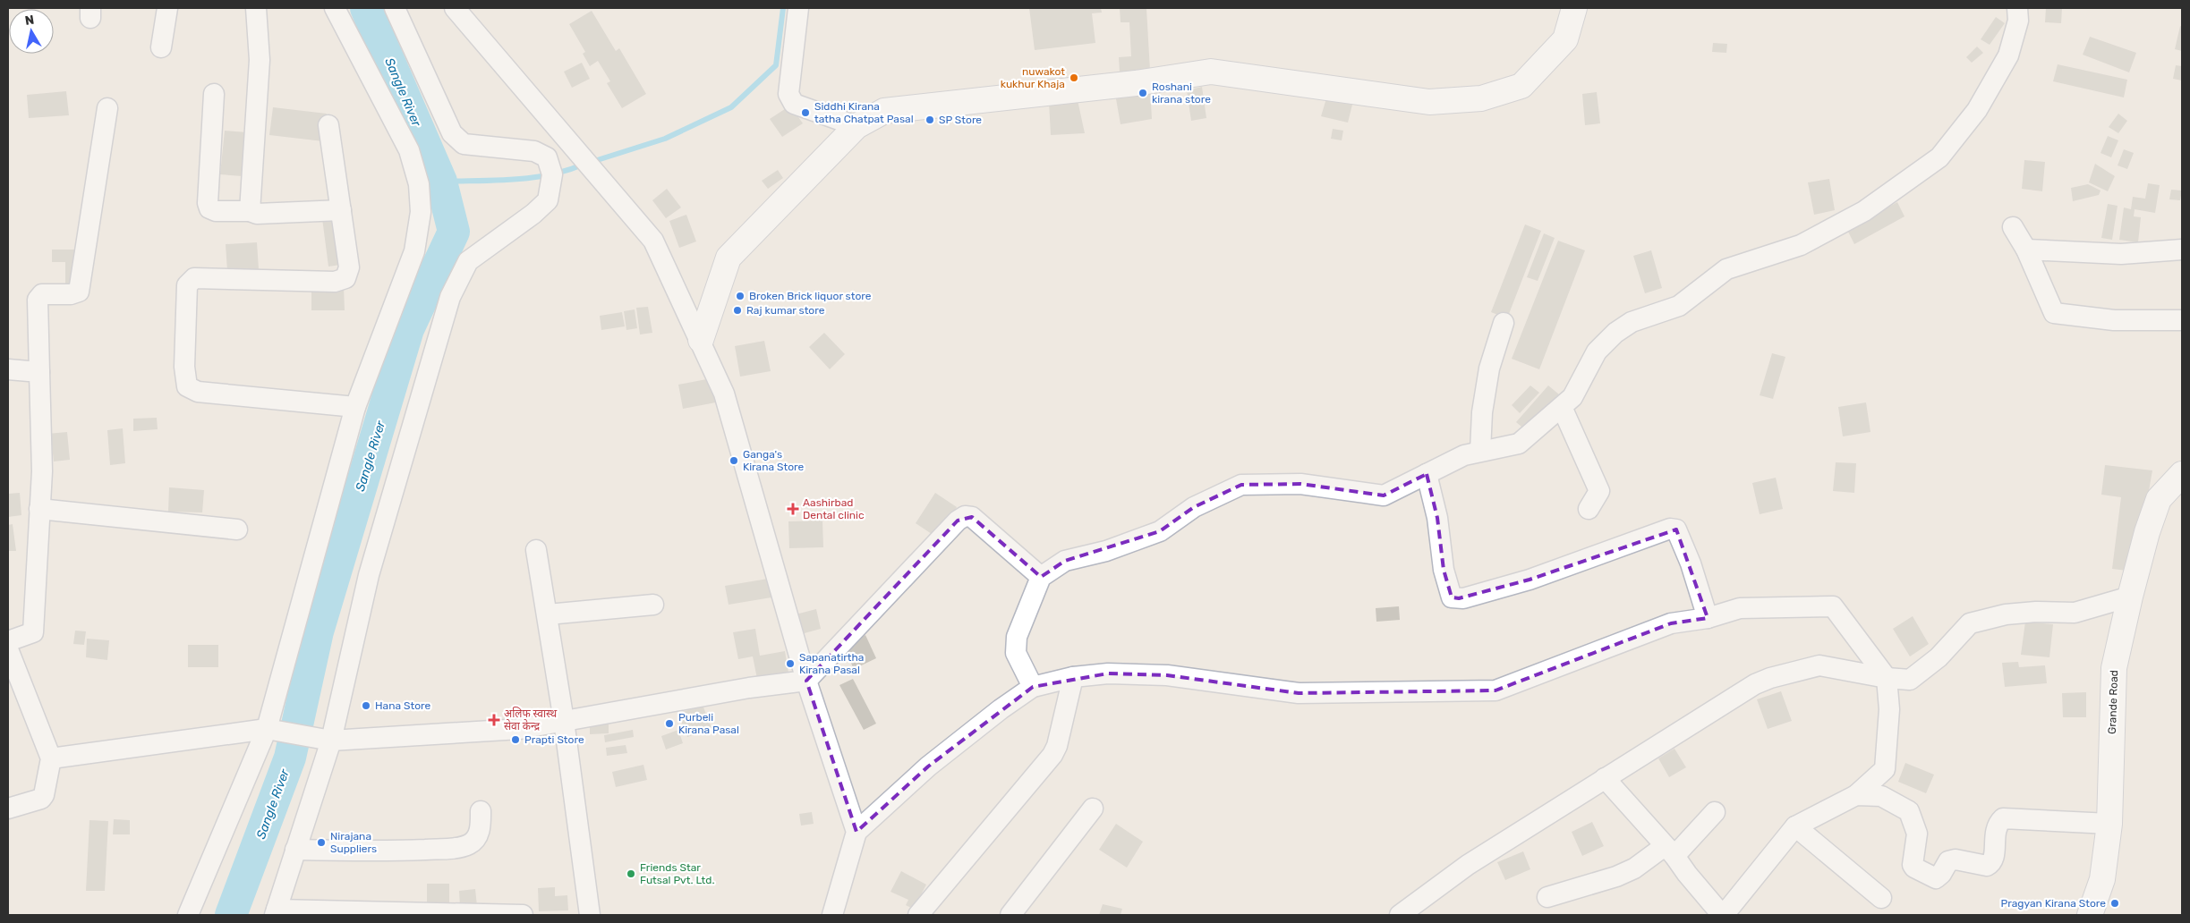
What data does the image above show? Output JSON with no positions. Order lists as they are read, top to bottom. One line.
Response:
{"streets":{"street":["Grande Road"]},"water":["Sangle River"],"places":{"other":["nuwakot kukhur Khaja","Roshani kirana store","Siddhi Kirana tatha Chatpat Pasal","SP Store","Broken Brick liquor store","Raj kumar store","Ganga's Kirana Store","Sapanatirtha Kirana Pasal","Hana Store","Purbeli Kirana Pasal","Prapti Store","Nirajana Suppliers","Friends Star Futsal Pvt. Ltd.","Pragyan Kirana Store"],"health":["Aashirbad Dental clinic","अलिफ स्वास्थ सेवा केन्द्र"]},"north":"top"}
